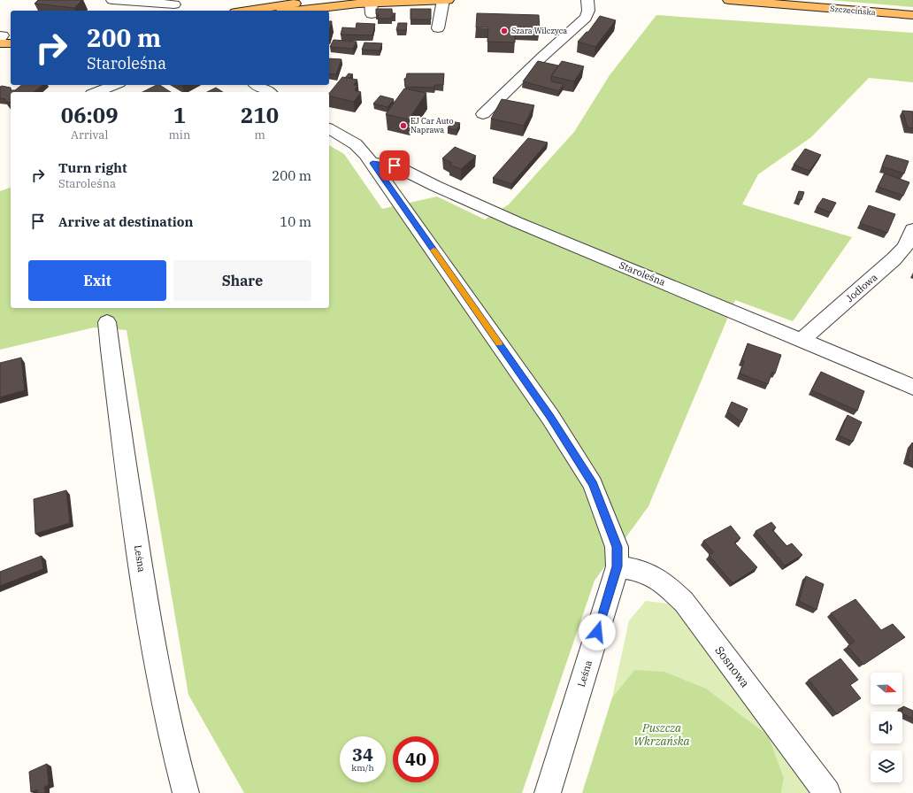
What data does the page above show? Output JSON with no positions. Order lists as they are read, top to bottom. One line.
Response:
{"streets":{"main road":["Szczecińska"],"street":["Staroleśna","Jodłowa","Leśna","Sosnowa"]},"crossings":[["Staroleśna","Jodłowa"],["Staroleśna","Leśna"],["Leśna","Sosnowa"]],"parks":["Puszcza Wkrzańska"],"places":["Szara Wilczyca","EJ Car Auto Naprawa"],"north":"right","page":{"turn":["200 m","Staroleśna"],"eta":["06:09","Arrival","1","min","210","m"],"list":[{"name":"Turn right","note":"Staroleśna","value":"200 m"},{"name":"Arrive at destination","value":"10 m"}],"buttons":["Exit","Share"],"speed":"34 km/h","limit":"40"}}
